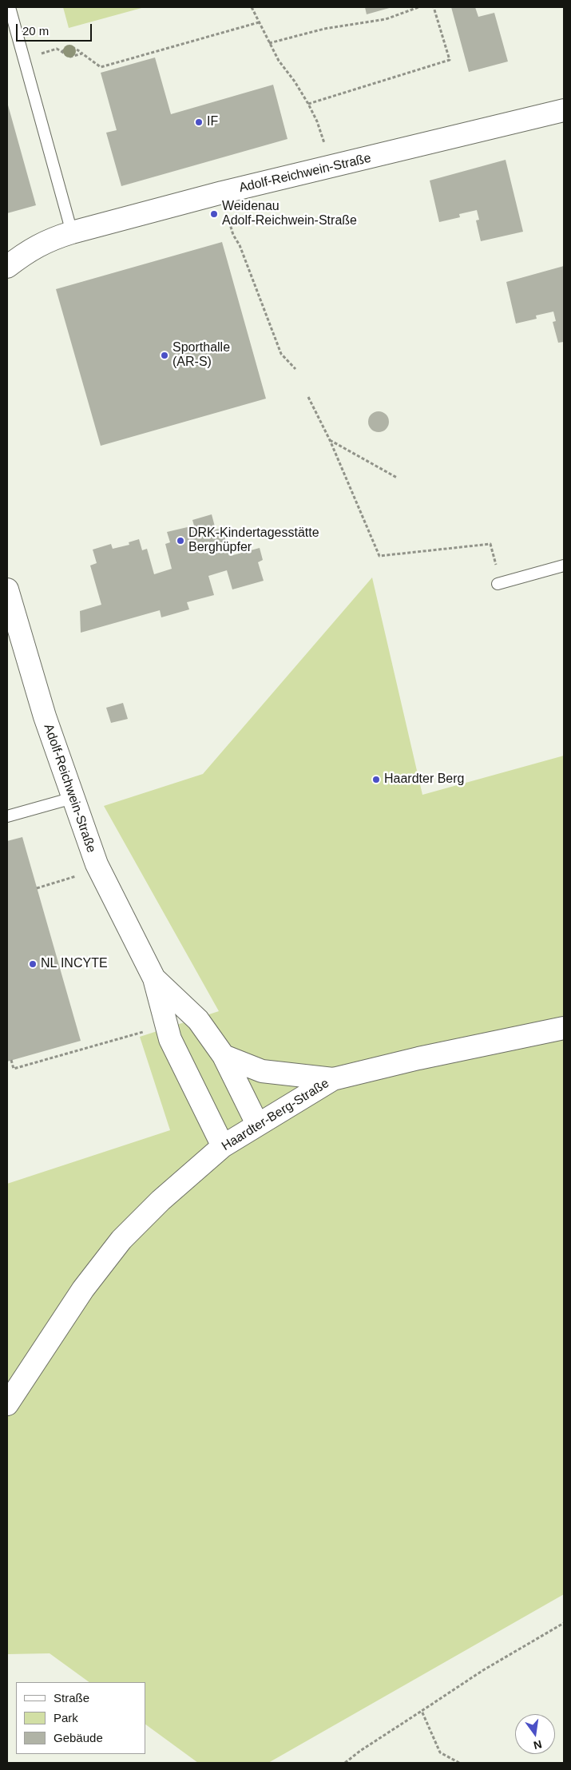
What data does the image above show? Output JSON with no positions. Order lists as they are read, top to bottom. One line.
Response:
{"streets":{"street":["Adolf-Reichwein-Straße","Haardter-Berg-Straße"]},"crossings":[["Adolf-Reichwein-Straße","Haardter-Berg-Straße"]],"places":["IF","Weidenau Adolf-Reichwein-Straße","Sporthalle (AR-S)","DRK-Kindertagesstätte Berghüpfer","Haardter Berg","NL INCYTE"],"legend":["Straße","Park","Gebäude"],"scale_bar":"20 m","north":"bottom"}
